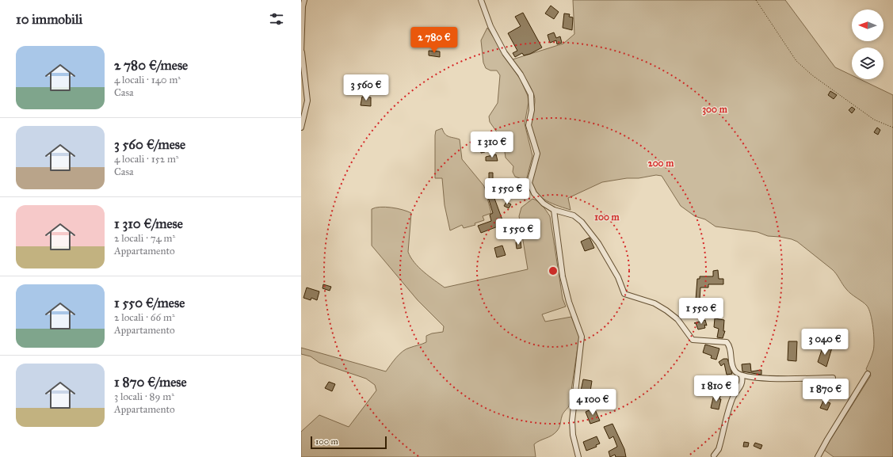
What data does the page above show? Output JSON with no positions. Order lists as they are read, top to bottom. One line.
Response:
{"scale_bar":"100 m","north":"left","page":{"heading":"10 immobili","price":["2 780 €","3 560 €","1 310 €","1 550 €","1 550 €","1 550 €","3 040 €","1 810 €","1 870 €","4 100 €"],"list":[{"name":"2 780 €/mese","note":"4 locali · 140 m² · Casa"},{"name":"3 560 €/mese","note":"4 locali · 152 m² · Casa"},{"name":"1 310 €/mese","note":"2 locali · 74 m² · Appartamento"},{"name":"1 550 €/mese","note":"2 locali · 66 m² · Appartamento"},{"name":"1 870 €/mese","note":"3 locali · 89 m² · Appartamento"}],"scale":"100 m"},"rings":["300 m","200 m","100 m"]}
